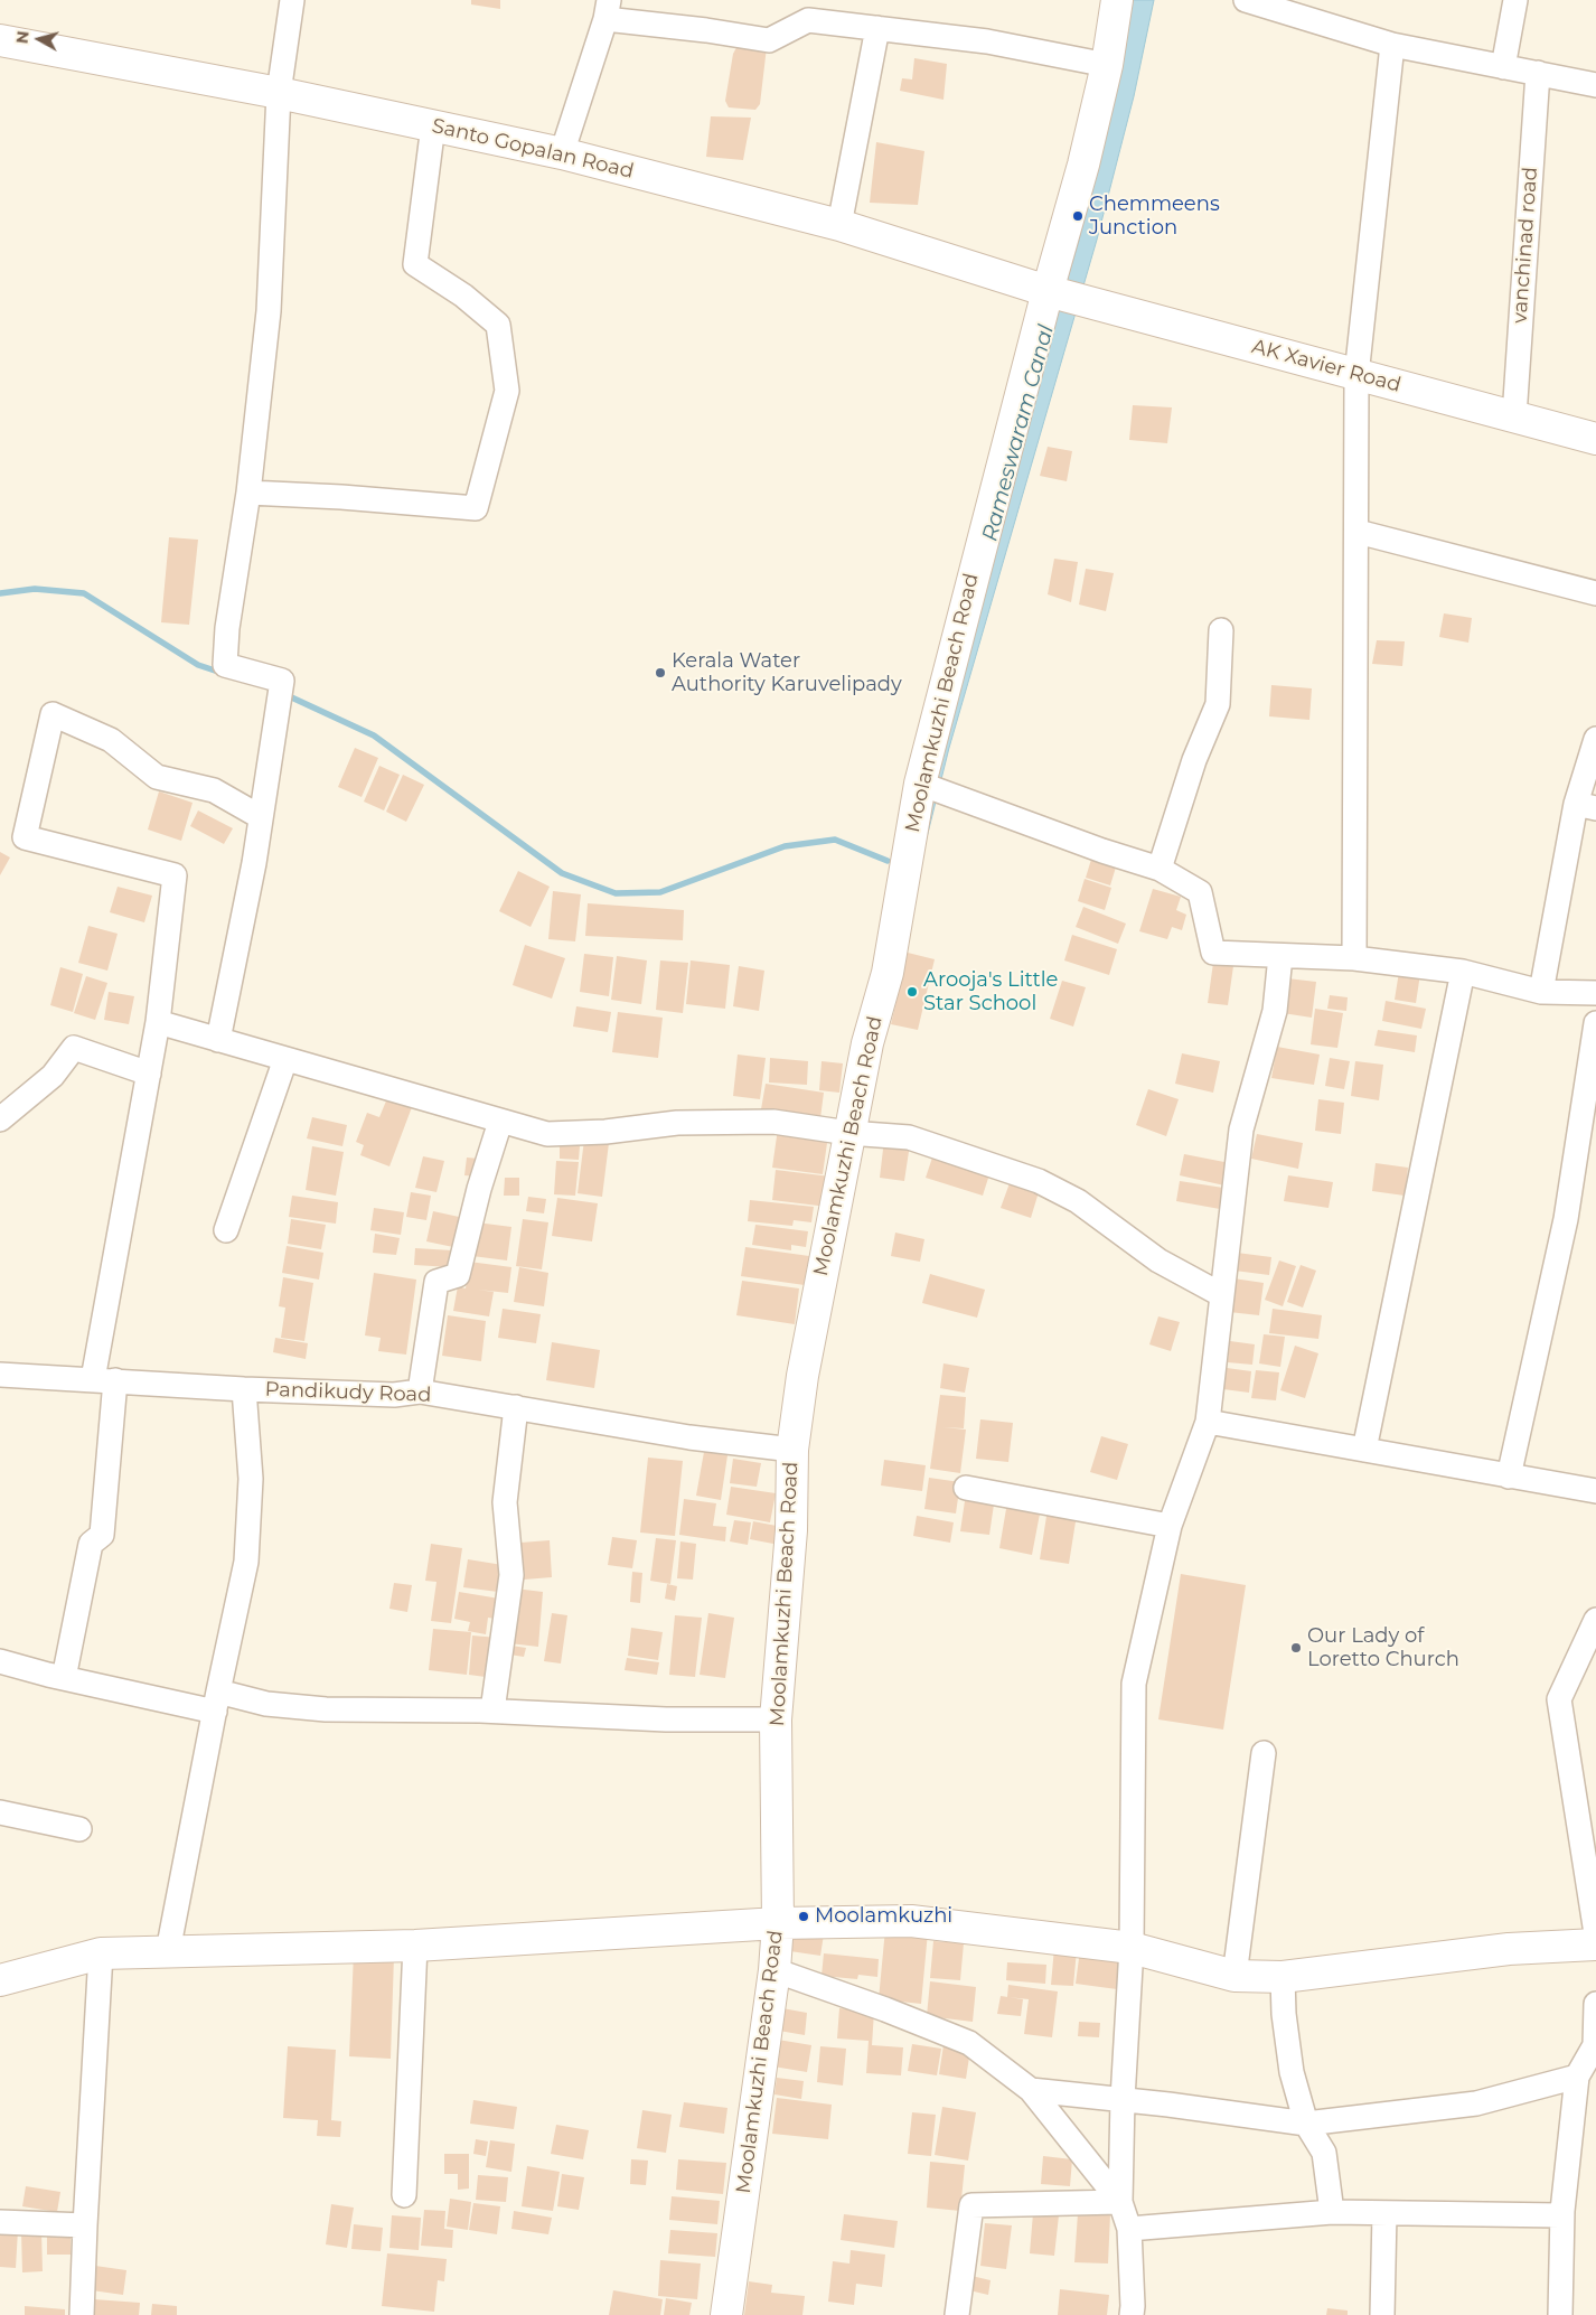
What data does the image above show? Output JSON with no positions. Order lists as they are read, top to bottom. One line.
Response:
{"streets":{"street":["Santo Gopalan Road","vanchinad road","AK Xavier Road","Moolamkuzhi Beach Road","Pandikudy Road"]},"crossings":[["Santo Gopalan Road","AK Xavier Road"],["Santo Gopalan Road","Moolamkuzhi Beach Road"],["vanchinad road","AK Xavier Road"],["AK Xavier Road","Moolamkuzhi Beach Road"],["Moolamkuzhi Beach Road","Pandikudy Road"]],"water":["Rameswaram Canal"],"places":["Chemmeens Junction","Kerala Water Authority Karuvelipady","Arooja's Little Star School","Our Lady of Loretto Church","Moolamkuzhi"],"north":"left"}
